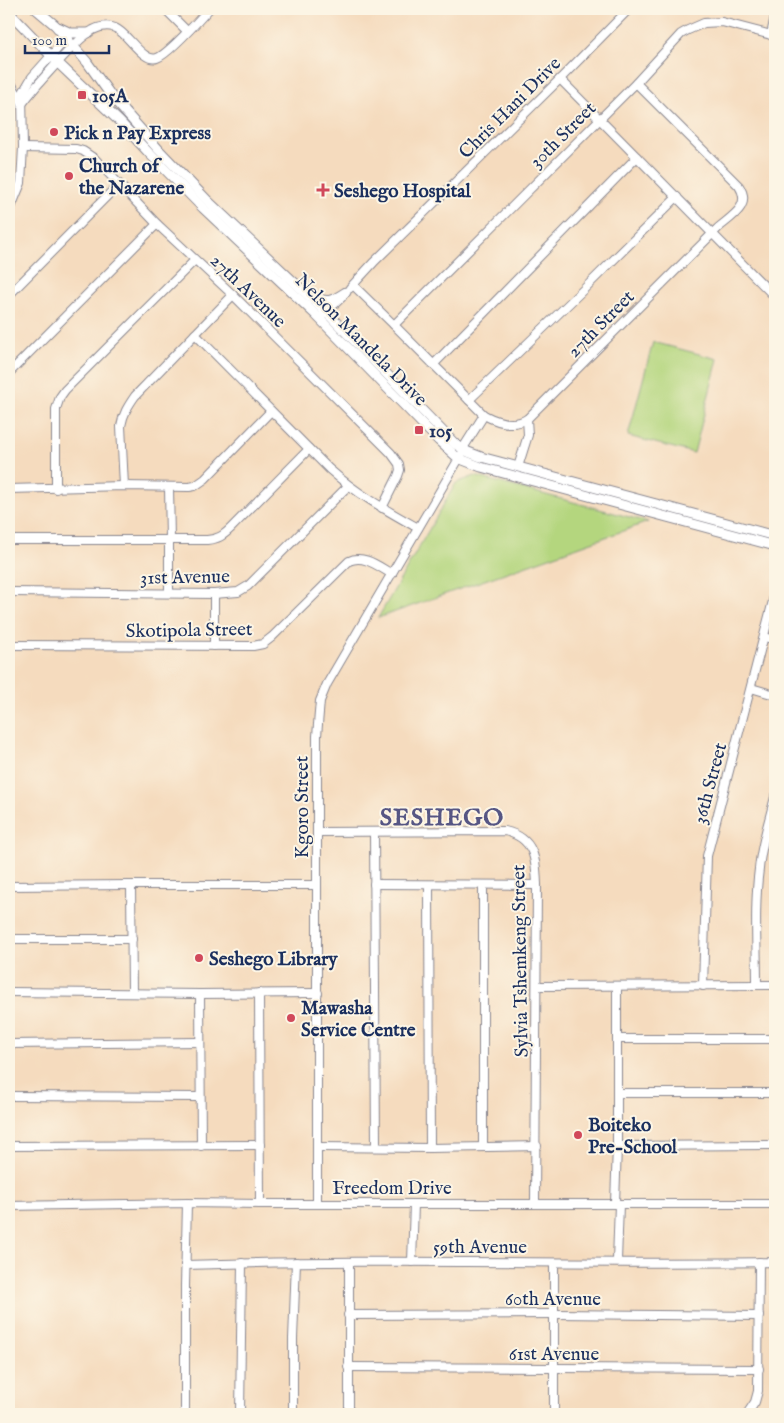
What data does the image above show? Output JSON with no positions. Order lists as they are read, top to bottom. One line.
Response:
{"streets":{"main road":["Nelson Mandela Drive"],"street":["Chris Hani Drive","30th Street","27th Avenue","27th Street","31st Avenue","Skotipola Street","36th Street","Kgoro Street","Sylvia Tshemkeng Street","Freedom Drive","59th Avenue","60th Avenue","61st Avenue"]},"crossings":[["Chris Hani Drive","Nelson Mandela Drive"],["30th Street","27th Street"],["Nelson Mandela Drive","Kgoro Street"],["Skotipola Street","Kgoro Street"],["Kgoro Street","Sylvia Tshemkeng Street"],["Kgoro Street","Freedom Drive"],["Sylvia Tshemkeng Street","Freedom Drive"]],"districts":["SESHEGO"],"places":{"transit":["105A","105"],"other":["Pick n Pay Express","Church of the Nazarene","Seshego Library","Mawasha Service Centre","Boiteko Pre-School"],"health":["Seshego Hospital"]},"scale_bar":"100 m"}
